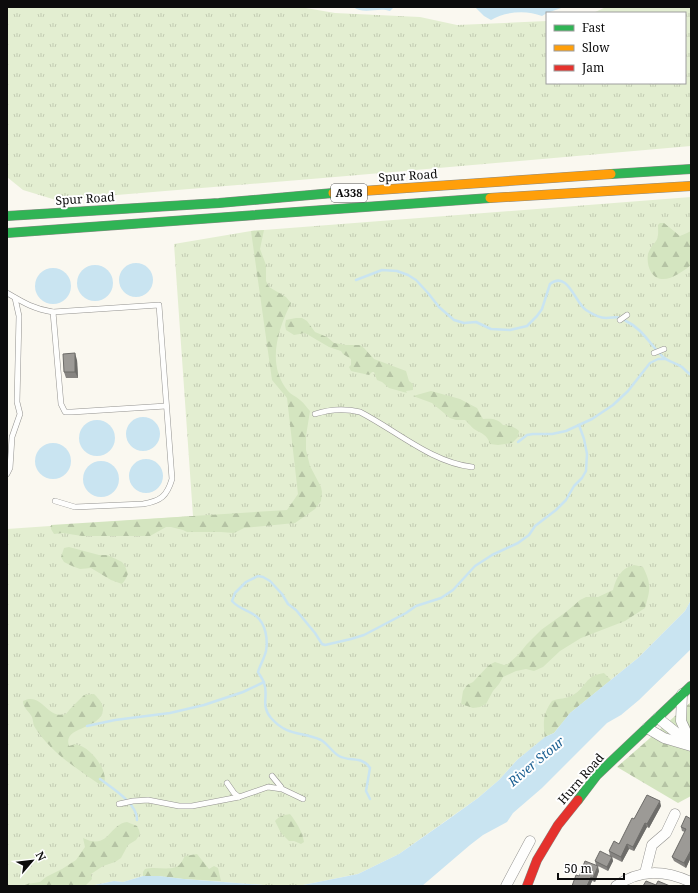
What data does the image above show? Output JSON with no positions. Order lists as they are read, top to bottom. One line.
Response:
{"streets":{"main road":["Spur Road","A338","Hurn Road"]},"water":["River Stour"],"legend":["Fast","Slow","Jam"],"scale_bar":"50 m","north":"top right"}
